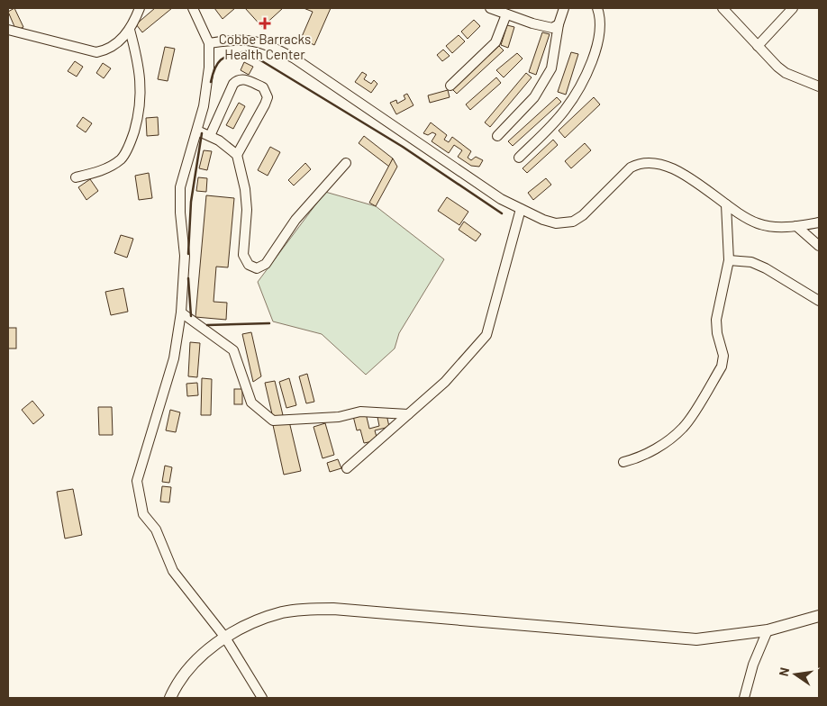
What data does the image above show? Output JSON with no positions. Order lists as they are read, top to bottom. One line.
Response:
{"places":{"health":["Cobbe Barracks Health Center"]},"north":"left"}
